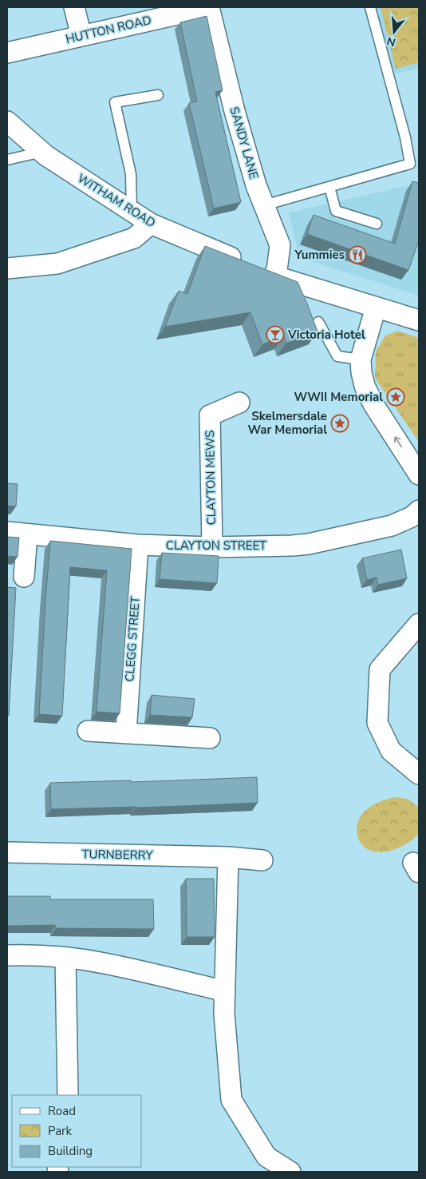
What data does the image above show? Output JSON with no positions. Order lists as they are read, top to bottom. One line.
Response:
{"streets":{"street":["HUTTON ROAD","SANDY LANE","WITHAM ROAD","CLAYTON MEWS","CLAYTON STREET","CLEGG STREET","TURNBERRY"]},"crossings":[["HUTTON ROAD","SANDY LANE"],["SANDY LANE","WITHAM ROAD"],["CLAYTON MEWS","CLAYTON STREET"],["CLAYTON STREET","CLEGG STREET"]],"places":{"restaurant":["Yummies"],"bar":["Victoria Hotel"],"place":["WWII Memorial","Skelmersdale War Memorial"]},"legend":["Road","Park","Building"],"north":"bottom"}
